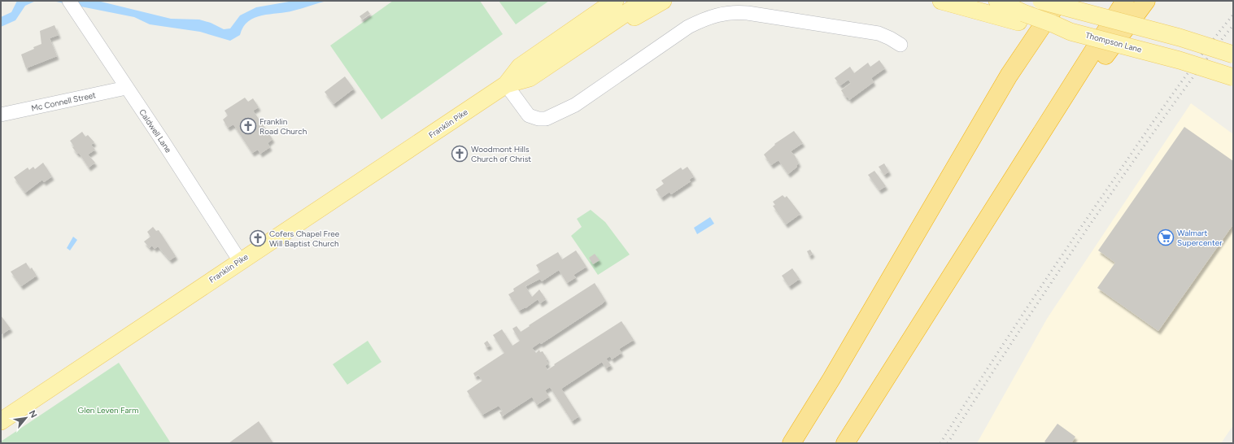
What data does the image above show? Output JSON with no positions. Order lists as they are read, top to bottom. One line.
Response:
{"streets":{"main road":["Thompson Lane","Franklin Pike"],"street":["Mc Connell Street","Caldwell Lane"]},"crossings":[["Mc Connell Street","Caldwell Lane"],["Franklin Pike","Caldwell Lane"]],"parks":["Glen Leven Farm"],"places":{"church":["Franklin Road Church","Woodmont Hills Church of Christ","Cofers Chapel Free Will Baptist Church"],"supermarket":["Walmart Supercenter"]},"north":"top right"}
